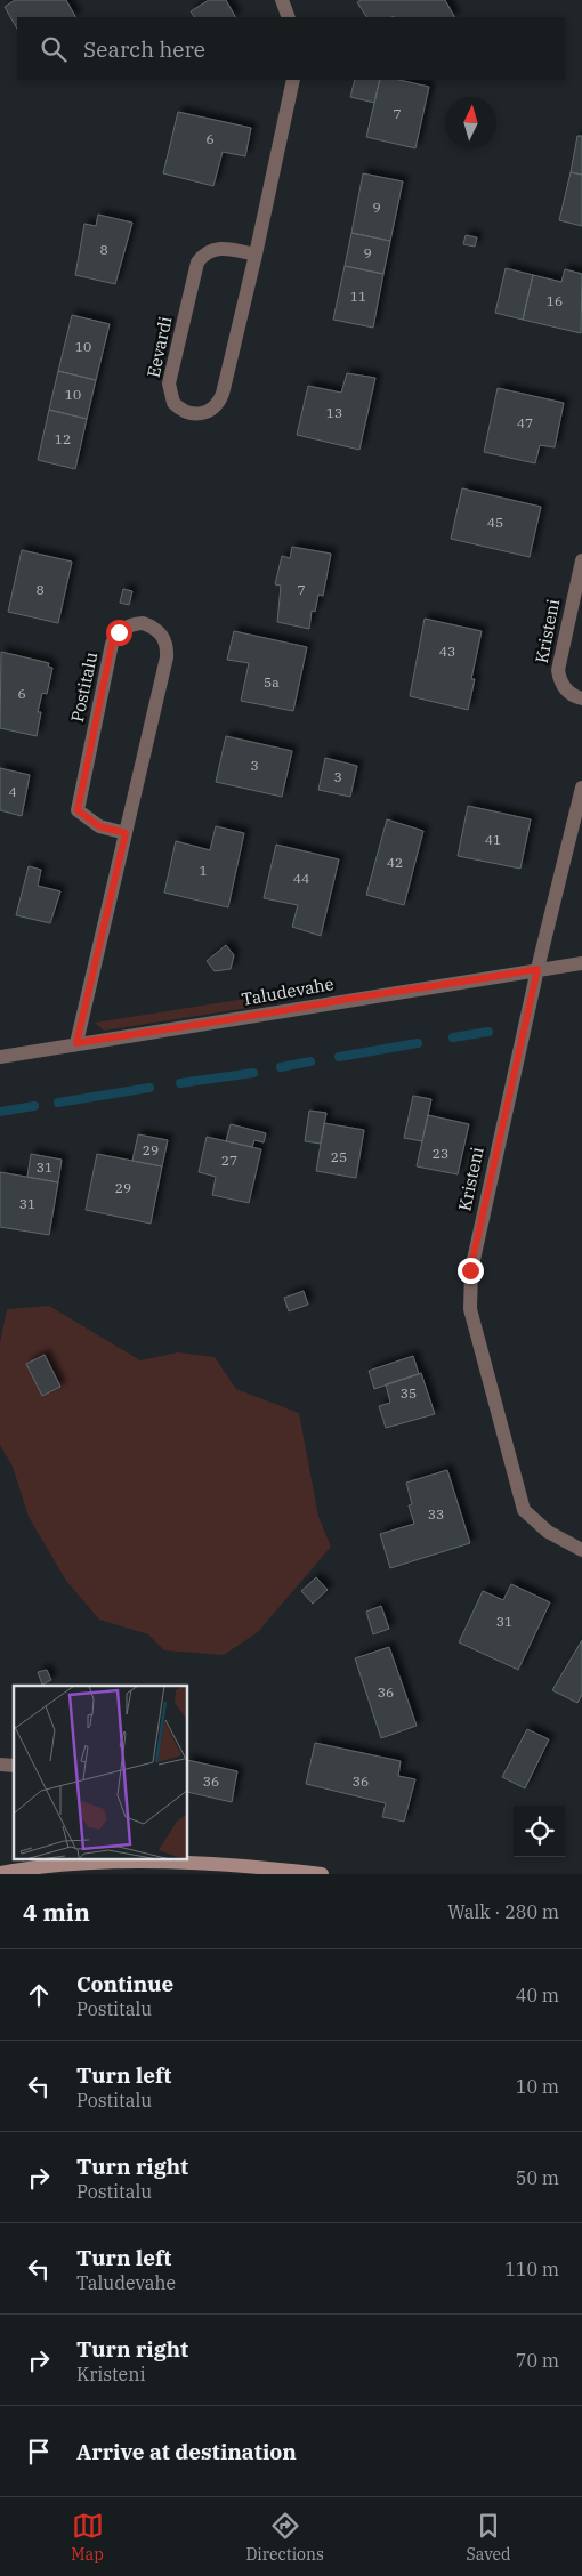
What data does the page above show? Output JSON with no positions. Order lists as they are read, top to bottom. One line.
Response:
{"streets":{"street":["Eevardi","Kristeni","Postitalu","Taludevahe"]},"crossings":[["Kristeni","Taludevahe"],["Postitalu","Taludevahe"]],"house_numbers":["7","6","9","8","9","11","16","10","10","13","47","12","45","8","7","43","5a","6","3","3","4","41","42","1","44","29","23","25","27","31","29","31","35","33","31","36","36","36"],"north":"top","page":{"search":"Search here","heading":["4 min","Walk · 280 m"],"list":[["Continue","Postitalu","40 m"],["Turn left","Postitalu","10 m"],["Turn right","Postitalu","50 m"],["Turn left","Taludevahe","110 m"],["Turn right","Kristeni","70 m"],"Arrive at destination"],"nav":["Map","Directions","Saved"]}}
